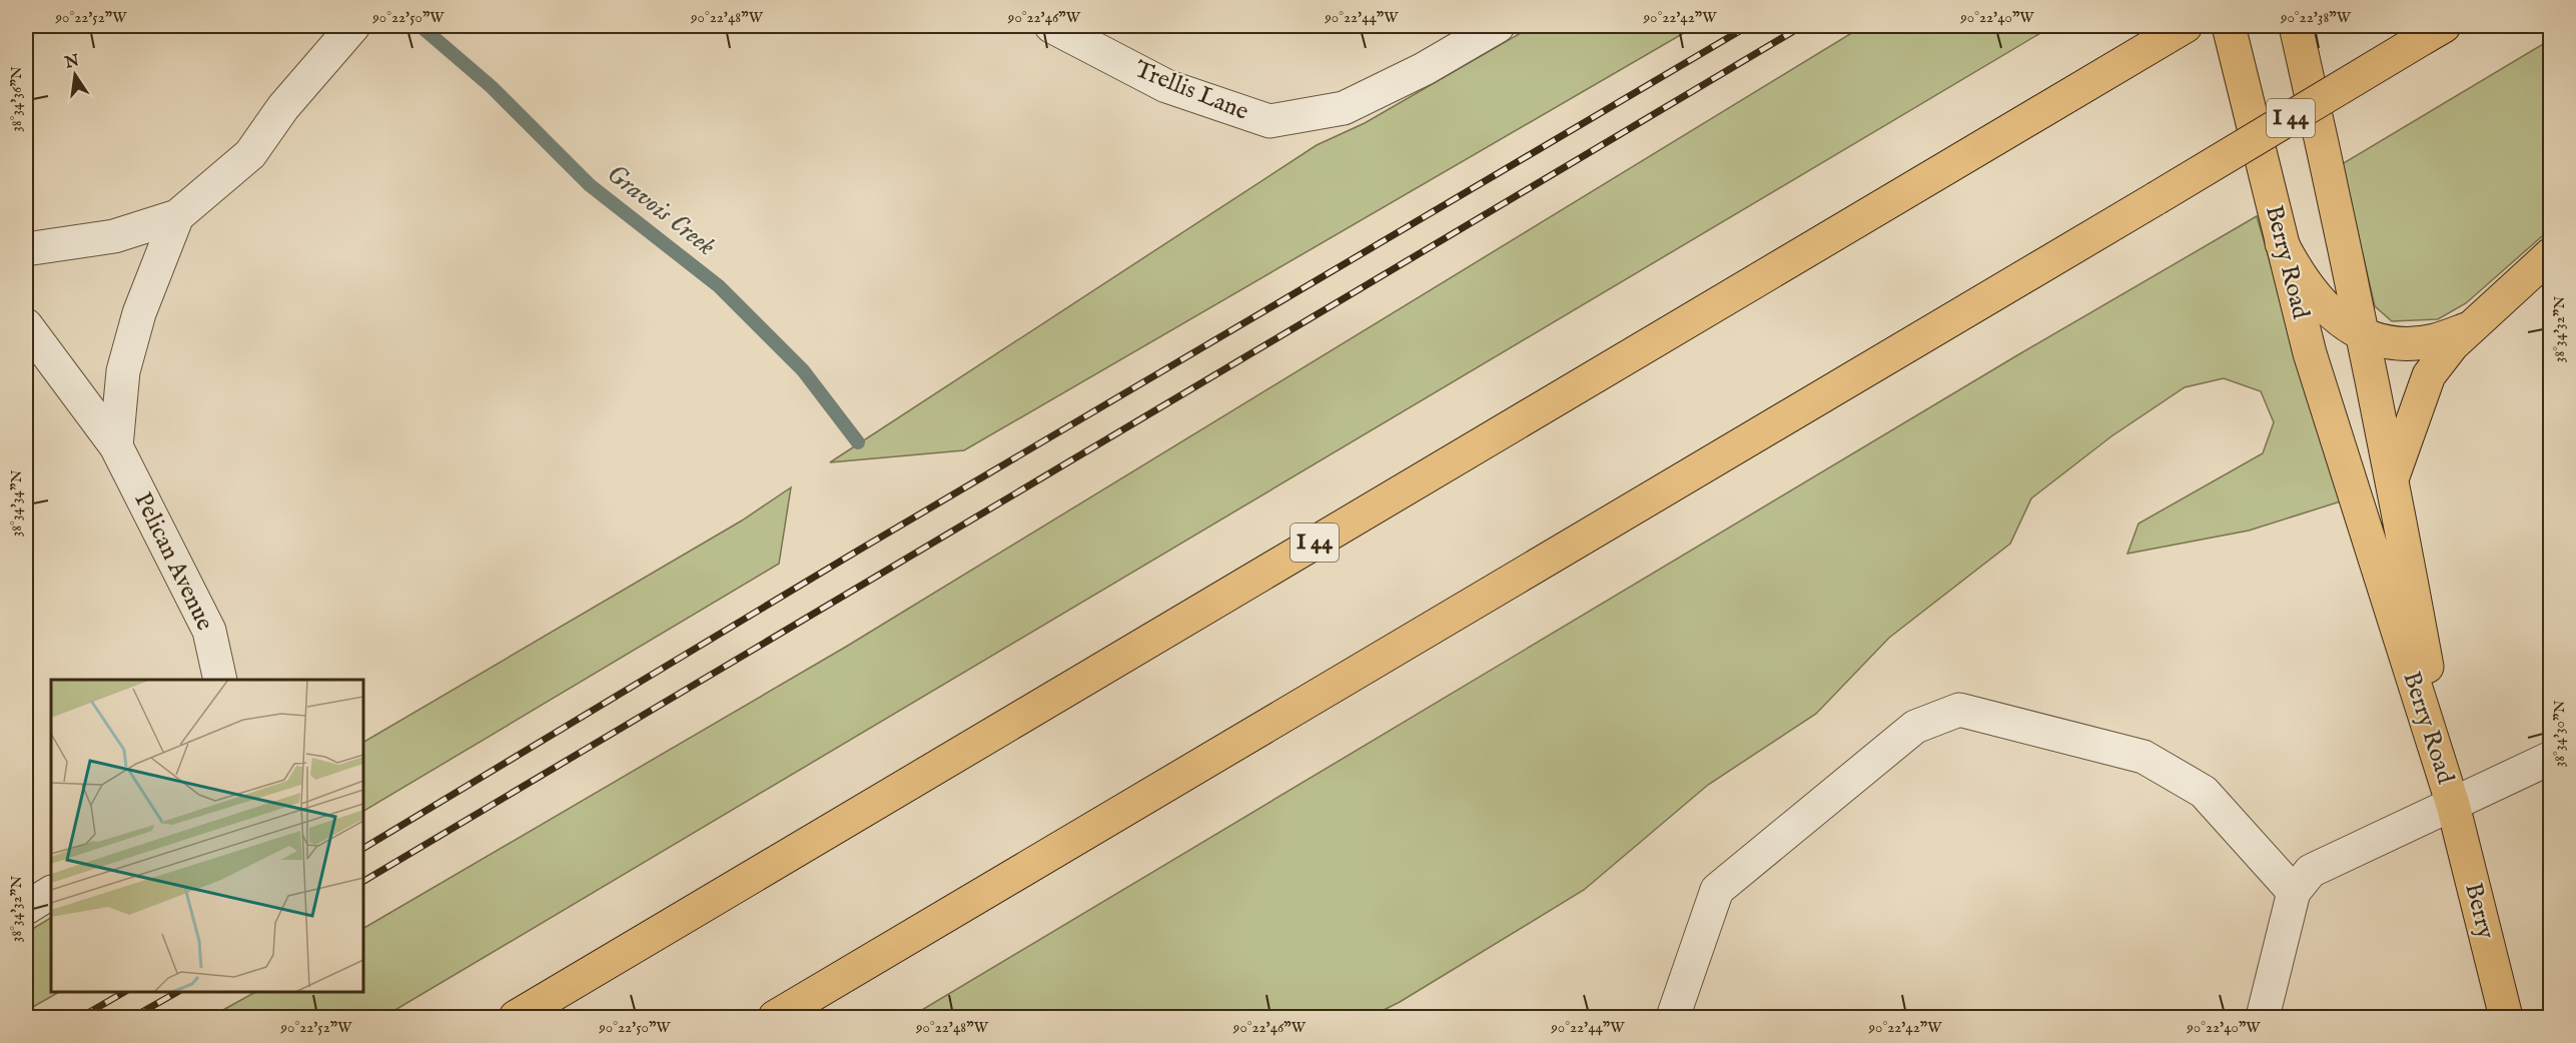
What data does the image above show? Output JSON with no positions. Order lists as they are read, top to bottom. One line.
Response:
{"streets":{"main road":["I 44","Berry Road","Berry"],"street":["Trellis Lane","Pelican Avenue"]},"crossings":[["Berry Road","Berry"]],"water":["Gravois Creek"],"north":"top","coordinates":["90°22'52\"W","90°22'50\"W","90°22'48\"W","90°22'46\"W","90°22'44\"W","90°22'42\"W","90°22'40\"W","90°22'38\"W","38°34'36\"N","38°34'32\"N","38°34'34\"N","38°34'30\"N"]}
